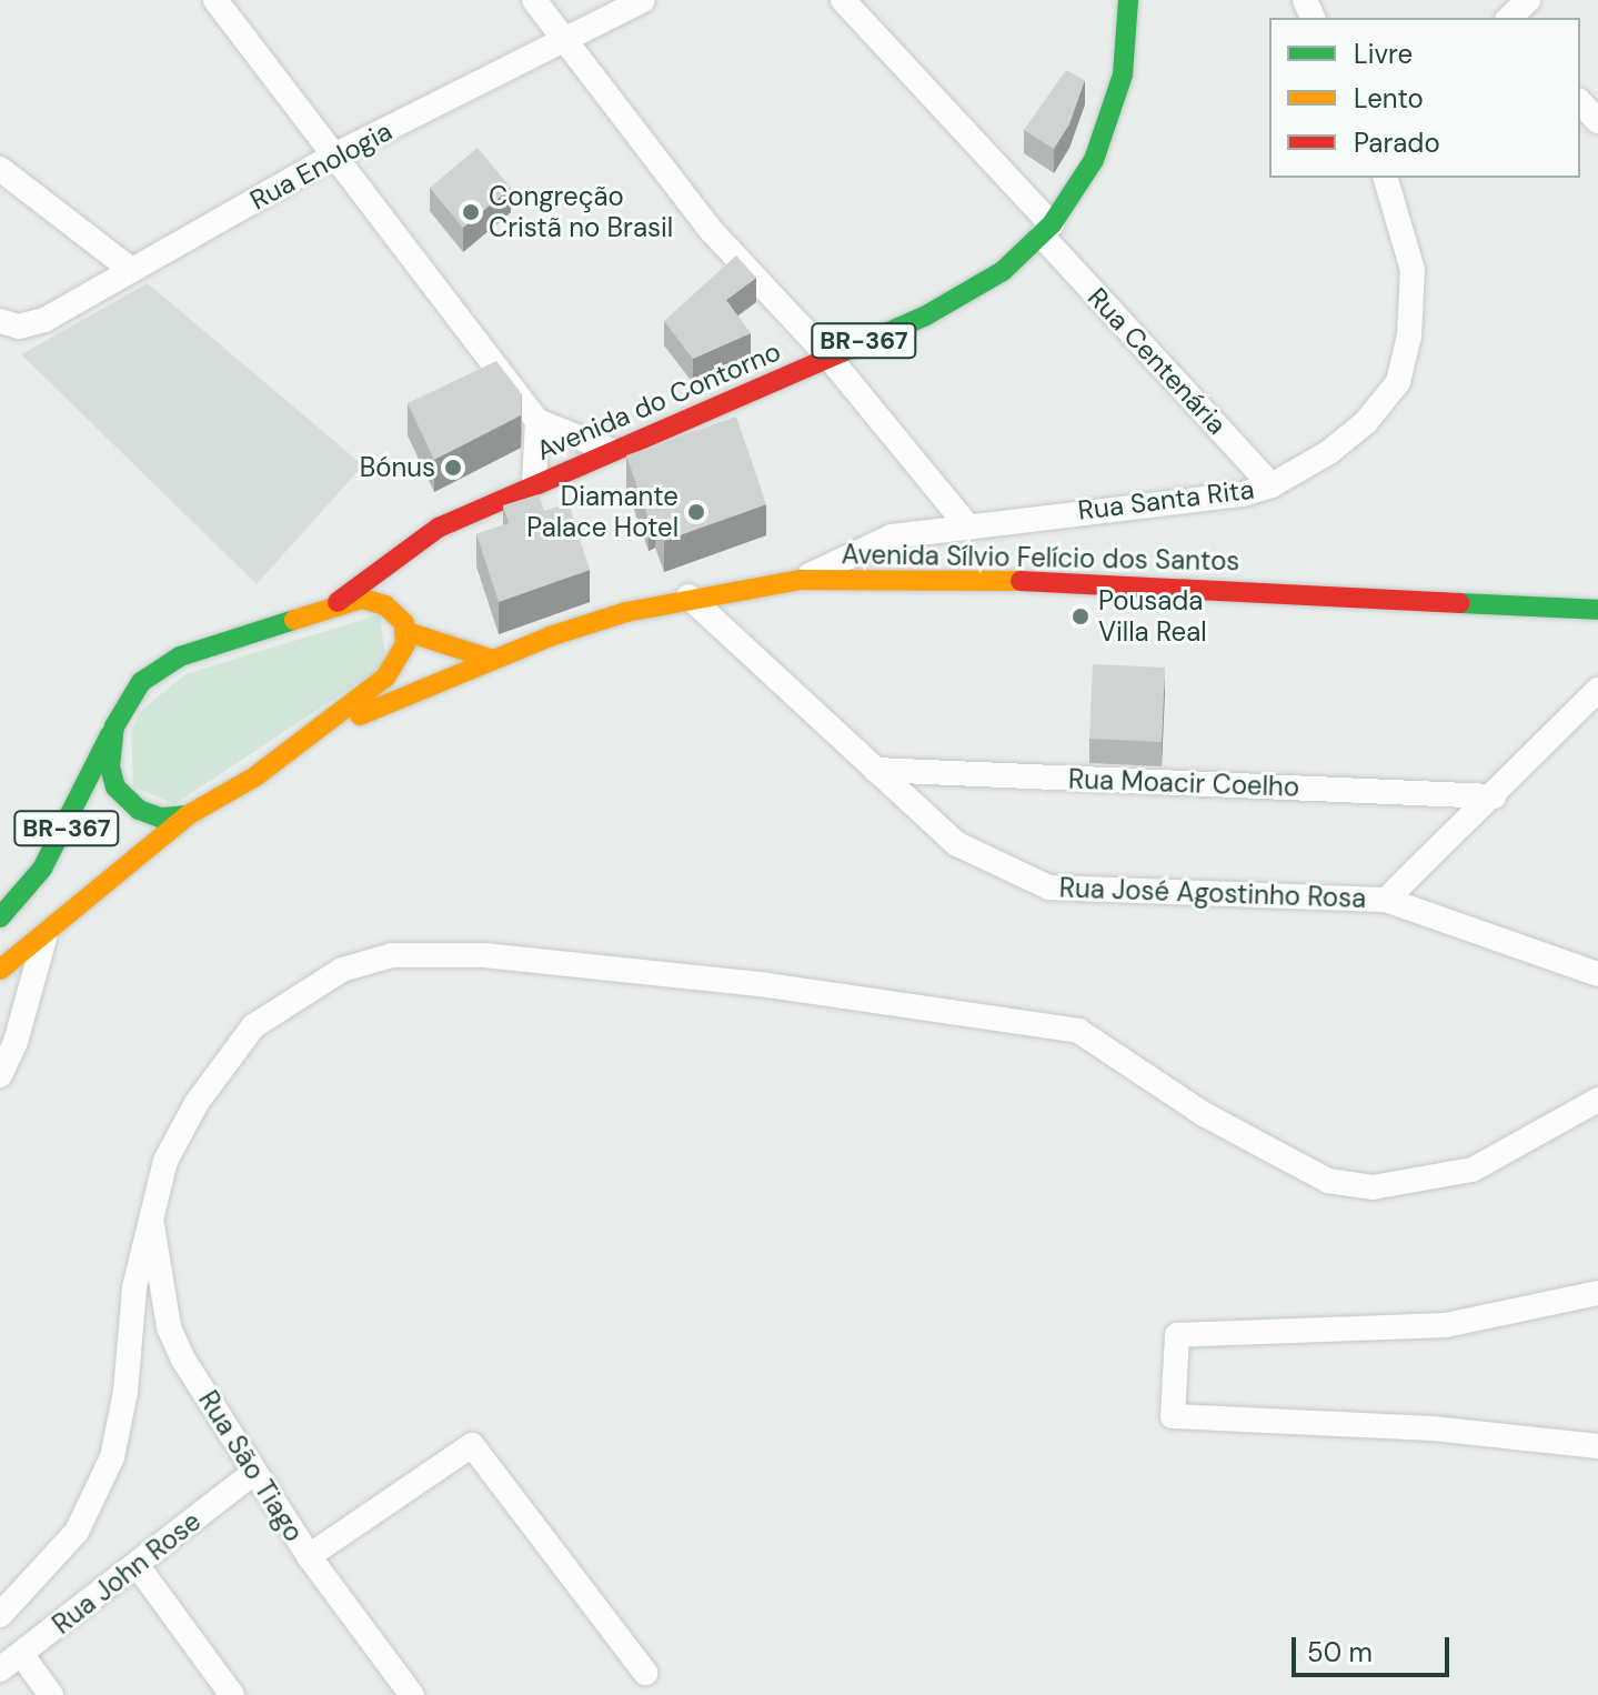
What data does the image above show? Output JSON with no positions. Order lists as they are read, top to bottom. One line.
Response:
{"streets":{"main road":["BR-367","Avenida do Contorno","Avenida Sílvio Felício dos Santos"],"street":["Rua Enologia","Rua Centenária","Rua Santa Rita","Rua Moacir Coelho","Rua José Agostinho Rosa","Rua São Tiago","Rua John Rose"]},"crossings":[["BR-367","Avenida do Contorno"],["BR-367","Avenida Sílvio Felício dos Santos"],["Rua Centenária","Avenida do Contorno"],["Rua Centenária","Rua Santa Rita"],["Rua Santa Rita","Avenida Sílvio Felício dos Santos"],["Avenida Sílvio Felício dos Santos","Rua José Agostinho Rosa"],["Rua Moacir Coelho","Rua José Agostinho Rosa"],["Rua São Tiago","Rua John Rose"]],"places":["Congreção Cristã no Brasil","Bónus","Diamante Palace Hotel","Pousada Villa Real"],"legend":["Livre","Lento","Parado"],"scale_bar":"50 m"}
